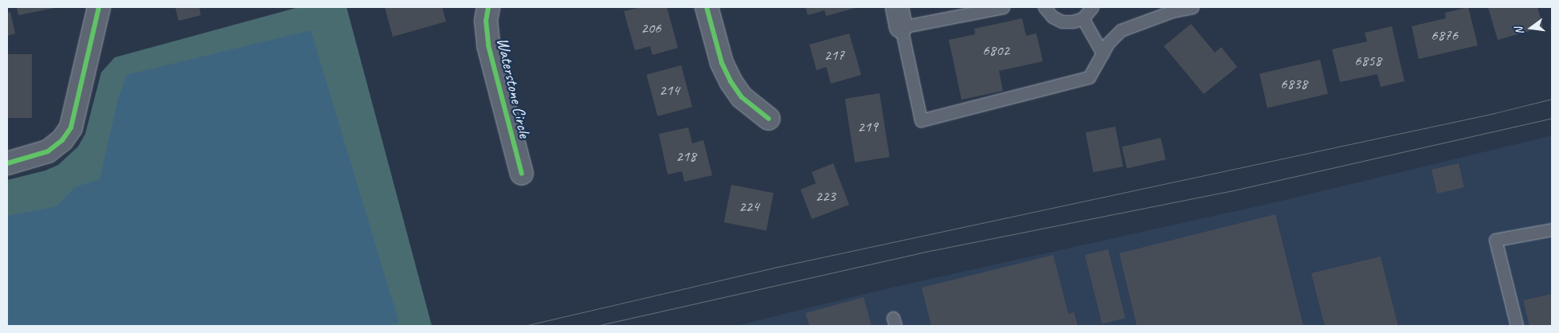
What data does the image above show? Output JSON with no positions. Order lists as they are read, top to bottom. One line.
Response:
{"streets":{"street":["Waterstone Circle"]},"house_numbers":["206","6876","6802","217","6858","6838","214","219","218","223","224"],"north":"left"}
